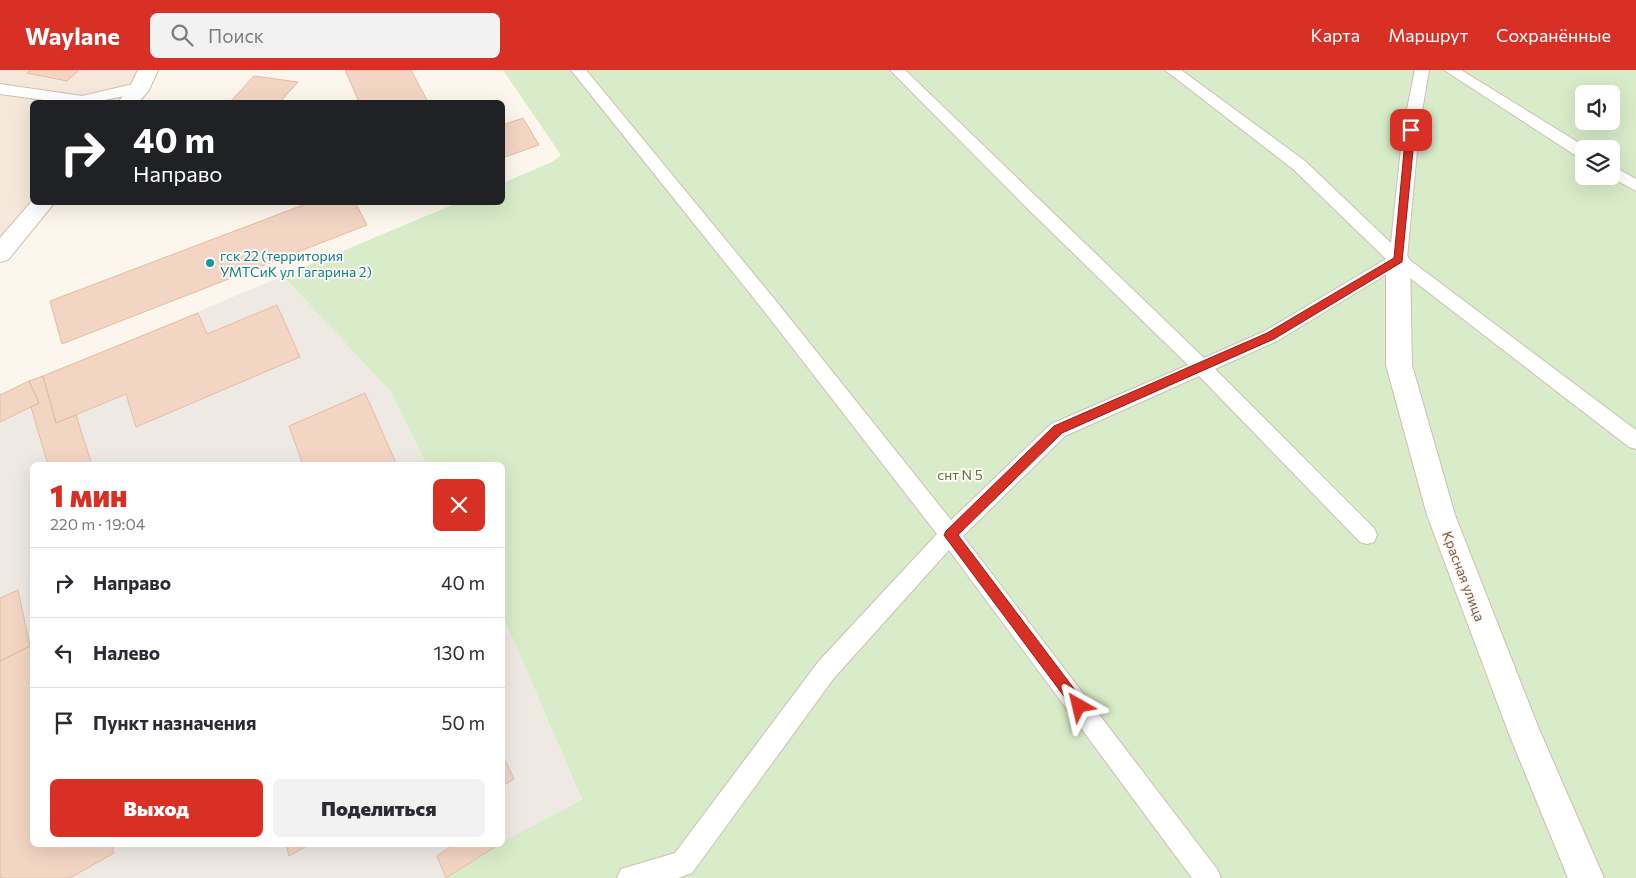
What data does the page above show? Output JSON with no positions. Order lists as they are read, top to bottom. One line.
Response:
{"streets":{"street":["Красная улица"]},"parks":["снт N 5"],"places":["гск 22 (территория УМТСиК ул Гагарина 2)"],"page":{"header":"Waylane","search":"Поиск","nav":["Карта","Маршрут","Сохранённые"],"turn":["40 m","Направо"],"heading":["1 мин","220 m · 19:04"],"list":[{"name":"Направо","value":"40 m"},{"name":"Налево","value":"130 m"},{"name":"Пункт назначения","value":"50 m"}],"buttons":["Выход","Поделиться"]}}
